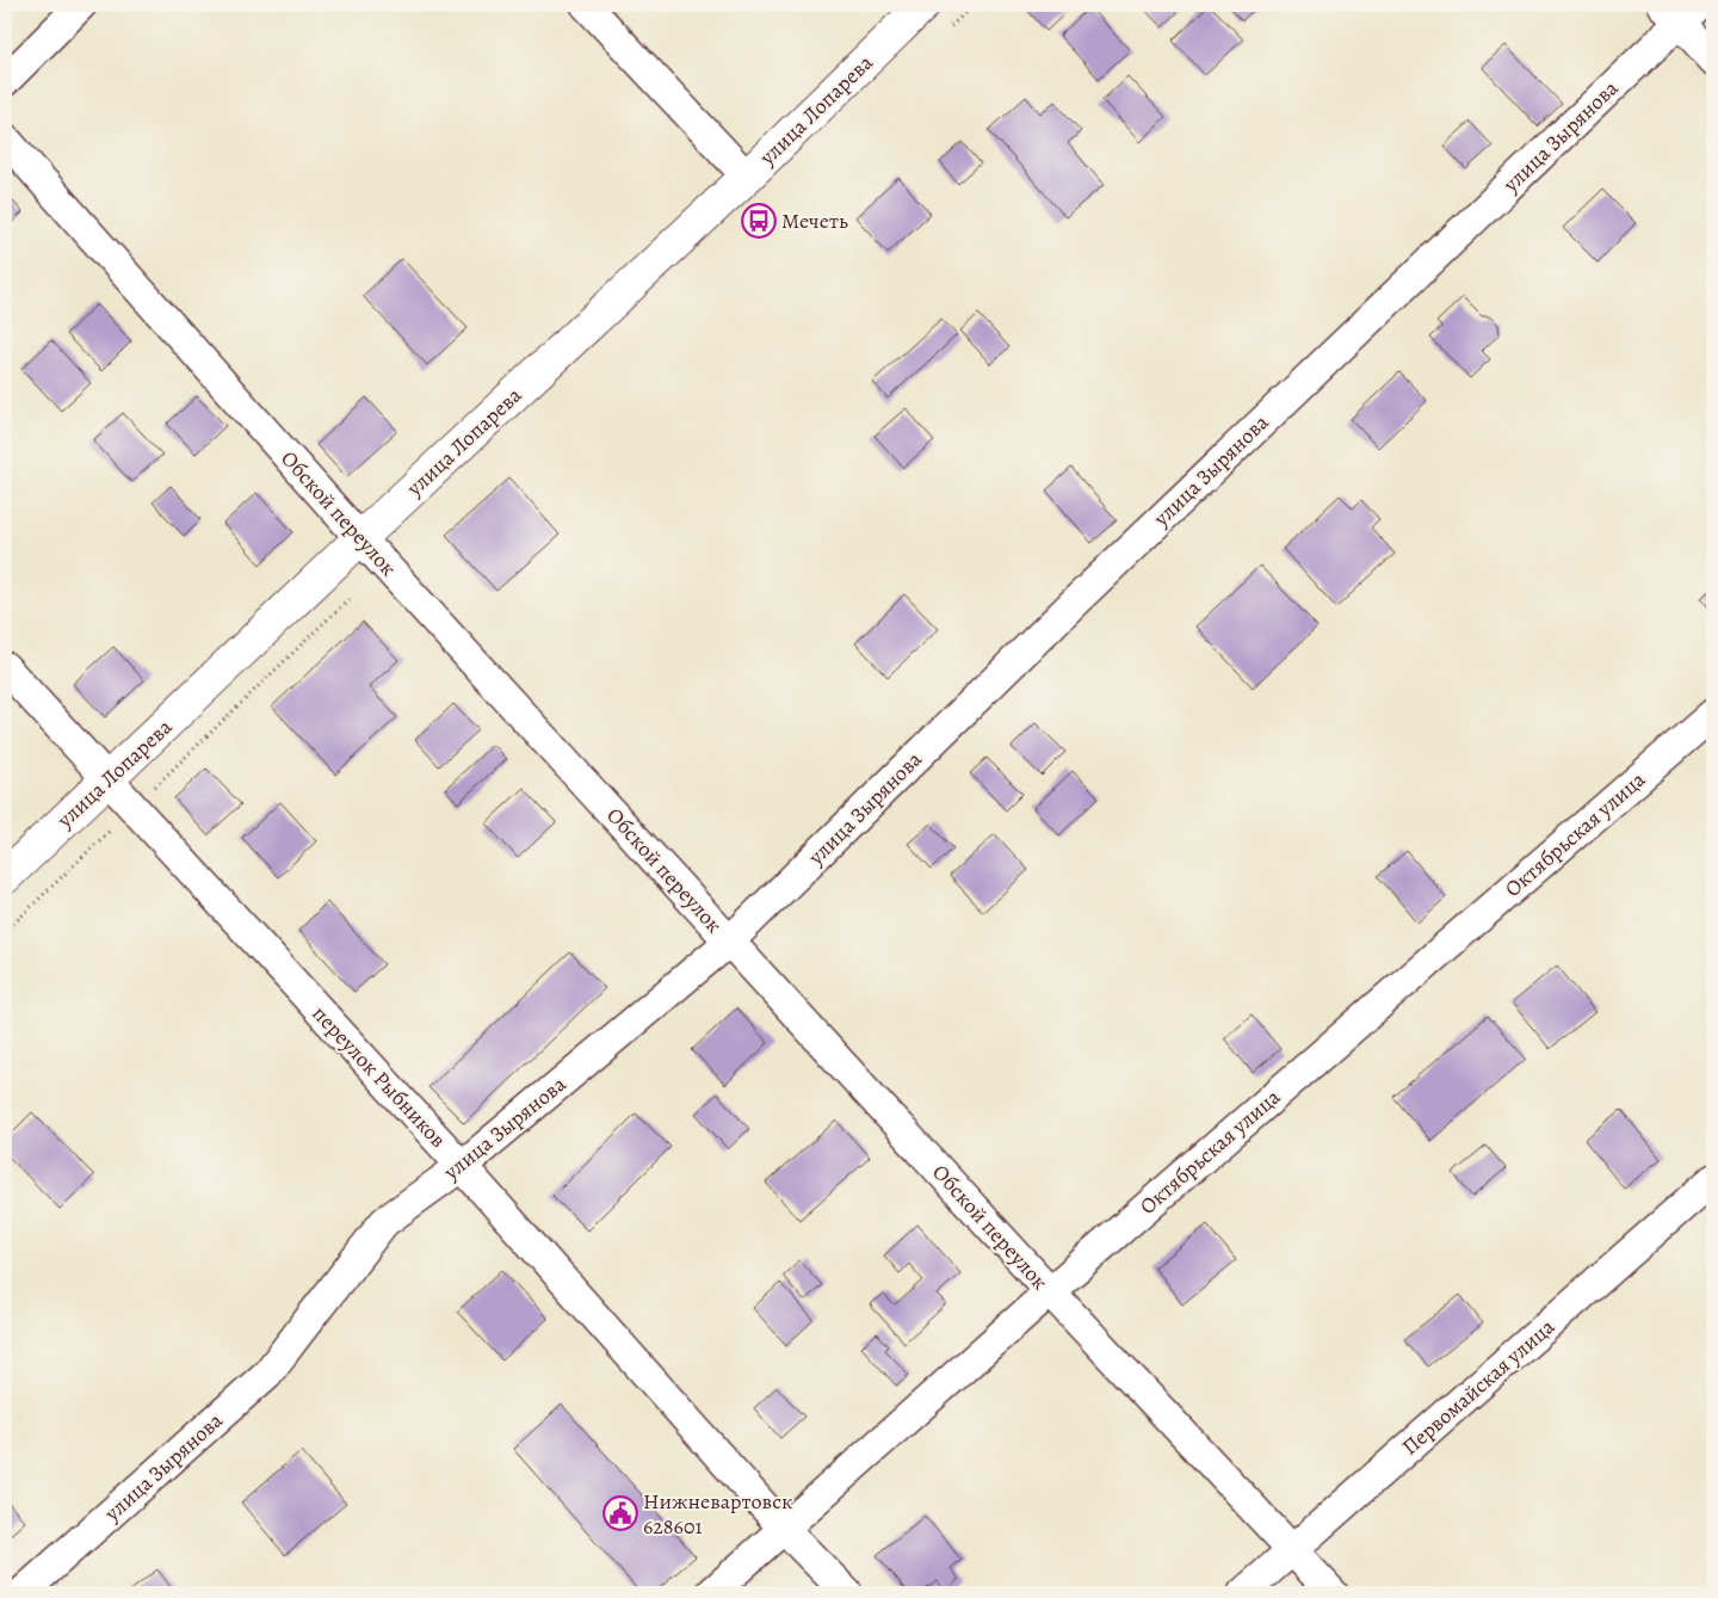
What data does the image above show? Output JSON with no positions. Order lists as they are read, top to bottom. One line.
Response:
{"streets":{"main road":["улица Лопарева"],"street":["улица Зырянова","Обской переулок","Октябрьская улица","переулок Рыбников","Первомайская улица"]},"crossings":[["улица Лопарева","Обской переулок"],["улица Лопарева","переулок Рыбников"],["улица Зырянова","Обской переулок"],["улица Зырянова","переулок Рыбников"],["Обской переулок","Октябрьская улица"],["Обской переулок","Первомайская улица"],["Октябрьская улица","переулок Рыбников"]],"places":{"bus stop":["Мечеть"],"public building":["Нижневартовск 628601"]}}
